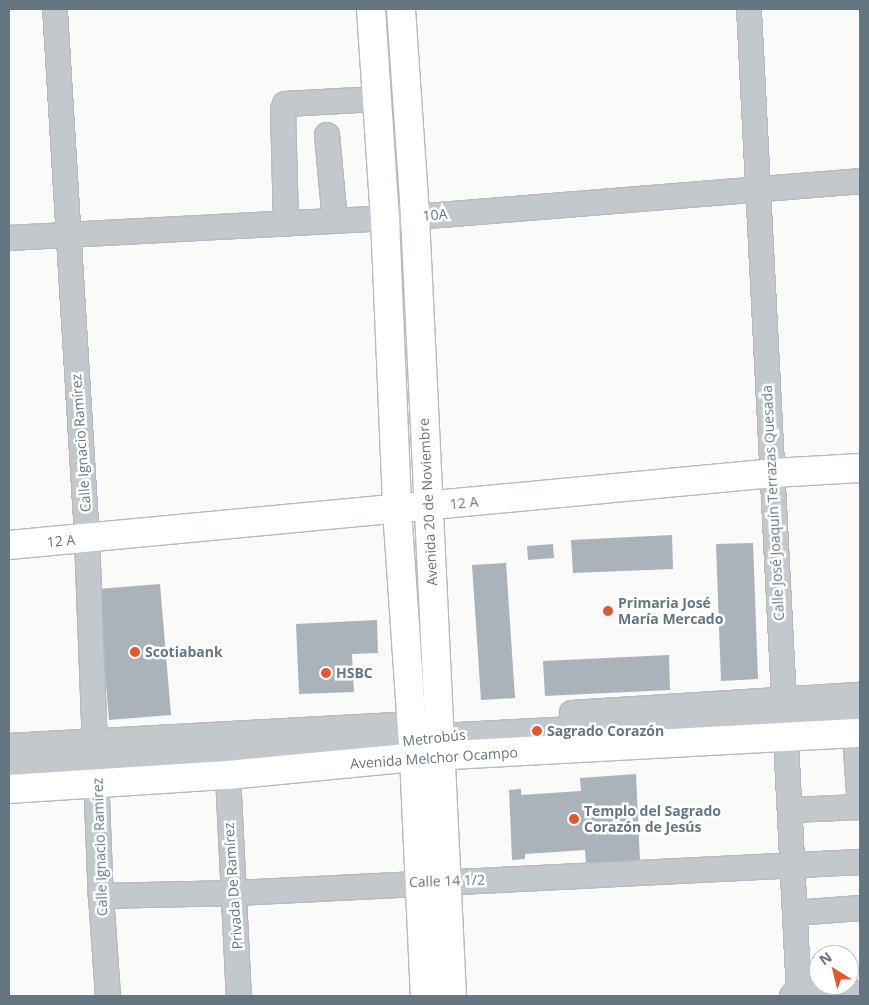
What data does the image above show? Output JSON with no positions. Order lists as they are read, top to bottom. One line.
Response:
{"streets":{"main road":["Avenida 20 de Noviembre","12 A","Avenida Melchor Ocampo"],"street":["10A","Calle Ignacio Ramírez","Calle José Joaquín Terrazas Quesada","Calle 14 1/2","Privada De Ramírez"]},"crossings":[["10A","Calle Ignacio Ramírez"],["10A","Avenida 20 de Noviembre"],["10A","Calle José Joaquín Terrazas Quesada"],["Calle Ignacio Ramírez","12 A"],["Calle Ignacio Ramírez","Avenida Melchor Ocampo"],["Calle Ignacio Ramírez","Calle 14 1/2"],["Avenida 20 de Noviembre","12 A"],["Avenida 20 de Noviembre","Avenida Melchor Ocampo"],["Avenida 20 de Noviembre","Calle 14 1/2"],["12 A","Calle José Joaquín Terrazas Quesada"],["Calle José Joaquín Terrazas Quesada","Avenida Melchor Ocampo"],["Calle José Joaquín Terrazas Quesada","Calle 14 1/2"],["Avenida Melchor Ocampo","Privada De Ramírez"],["Calle 14 1/2","Privada De Ramírez"]],"places":["Primaria José María Mercado","Scotiabank","HSBC","Sagrado Corazón","Templo del Sagrado Corazón de Jesús"],"north":"top left"}
